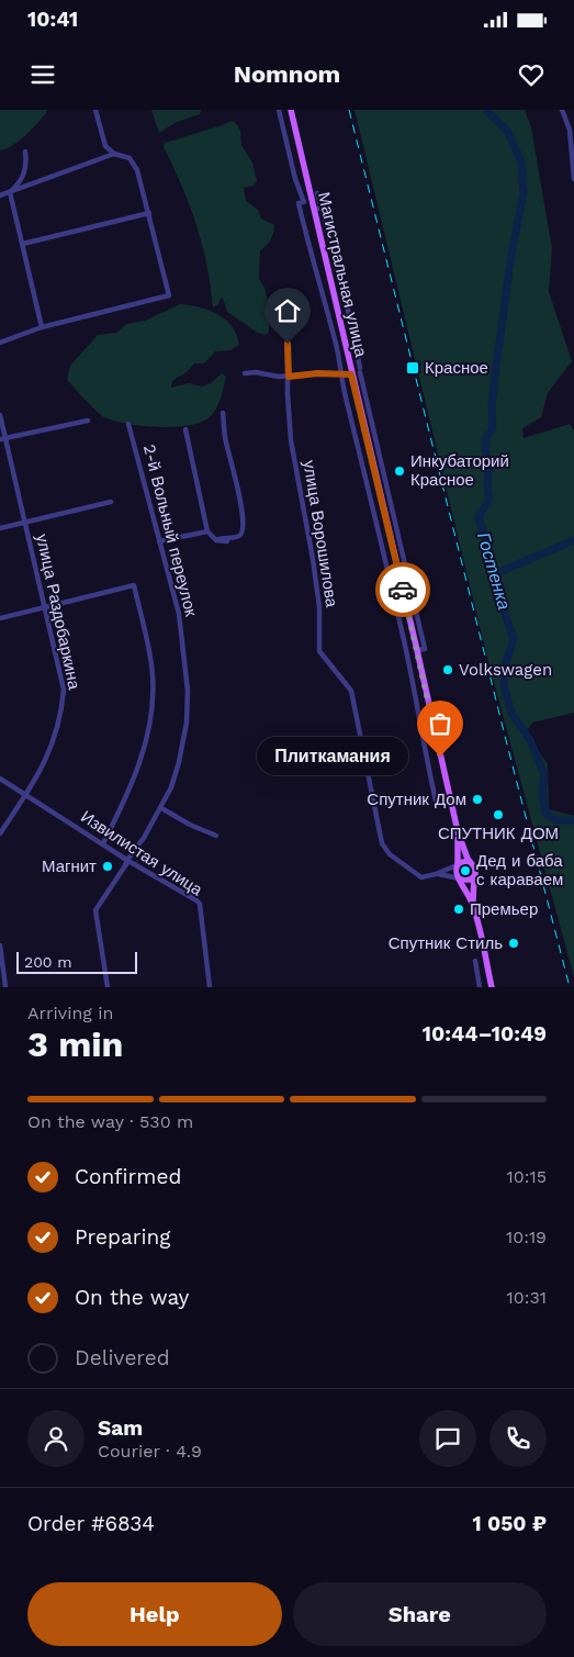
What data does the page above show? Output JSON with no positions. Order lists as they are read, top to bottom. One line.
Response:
{"streets":{"main road":["Магистральная улица"],"street":["2-й Вольный переулок","улица Ворошилова","улица Раздобаркина","Извилистая улица"]},"crossings":[["Магистральная улица","улица Ворошилова"],["2-й Вольный переулок","Извилистая улица"],["улица Раздобаркина","Извилистая улица"]],"water":["Гостенка"],"places":{"transit":["Красное"],"other":["Инкубаторий Красное","Volkswagen","Плиткамания","Спутник Дом","СПУТНИК ДОМ","Магнит","Дед и баба с караваем","Премьер","Спутник Стиль"]},"scale_bar":"200 m","page":{"status":"10:41","header":"Nomnom","bubble":"Плиткамания","scale":"200 m","heading":["3 min","Arriving in","10:44–10:49"],"panel":["Sam","Courier · 4.9","Order #6834","1 050 ₽"],"bar":"On the way · 530 m","list":[["Confirmed","10:15"],["Preparing","10:19"],["On the way","10:31"],"Delivered"],"buttons":["Help","Share"]}}
